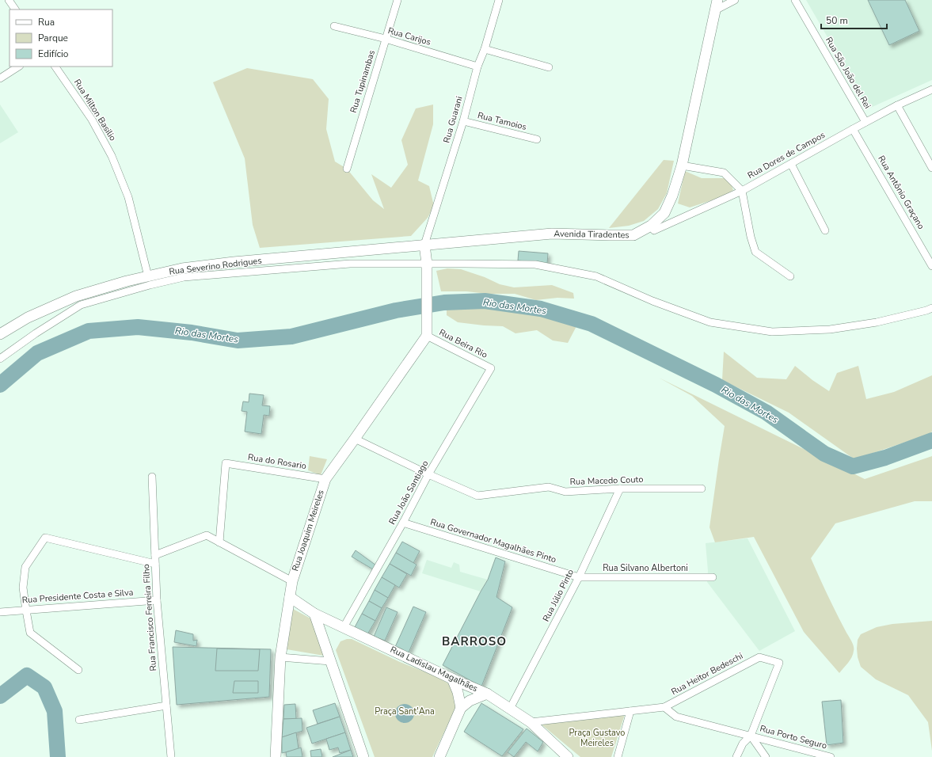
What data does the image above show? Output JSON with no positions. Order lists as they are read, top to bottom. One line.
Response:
{"streets":{"street":["Rua Carijos","Rua São João del Rei","Rua Tupinambas","Rua Milton Basilio","Rua Guarani","Rua Tamoios","Rua Dores de Campos","Rua Antônio Graçano","Avenida Tiradentes","Rua Severino Rodrigues","Rua Beira Rio","Rua do Rosario","Rua Macedo Couto","Rua João Santiago","Rua Joaquim Meireles","Rua Governador Magalhães Pinto","Rua Silvano Albertoni","Rua Júlio Pinto","Rua Presidente Costa e Silva","Rua Francisco Ferreira Filho","Rua Ladislau Magalhães","Rua Heitor Bedeschi","Rua Porto Seguro"]},"crossings":[["Rua Carijos","Rua Tupinambas"],["Rua Carijos","Rua Guarani"],["Rua São João del Rei","Rua Dores de Campos"],["Rua Milton Basilio","Rua Severino Rodrigues"],["Rua Guarani","Rua Tamoios"],["Rua Guarani","Avenida Tiradentes"],["Rua Guarani","Rua Severino Rodrigues"],["Rua Dores de Campos","Rua Antônio Graçano"],["Rua Dores de Campos","Avenida Tiradentes"],["Avenida Tiradentes","Rua Severino Rodrigues"],["Rua Beira Rio","Rua João Santiago"],["Rua Beira Rio","Rua Joaquim Meireles"],["Rua do Rosario","Rua Joaquim Meireles"],["Rua Macedo Couto","Rua João Santiago"],["Rua Macedo Couto","Rua Joaquim Meireles"],["Rua Macedo Couto","Rua Júlio Pinto"],["Rua João Santiago","Rua Governador Magalhães Pinto"],["Rua João Santiago","Rua Ladislau Magalhães"],["Rua Joaquim Meireles","Rua Ladislau Magalhães"],["Rua Governador Magalhães Pinto","Rua Silvano Albertoni"],["Rua Governador Magalhães Pinto","Rua Júlio Pinto"],["Rua Silvano Albertoni","Rua Júlio Pinto"],["Rua Júlio Pinto","Rua Ladislau Magalhães"],["Rua Presidente Costa e Silva","Rua Francisco Ferreira Filho"],["Rua Heitor Bedeschi","Rua Porto Seguro"]],"districts":["BARROSO"],"water":["Rio das Mortes"],"parks":["Praça Sant'Ana","Praça Gustavo Meireles"],"legend":["Rua","Parque","Edifício"],"scale_bar":"50 m"}
